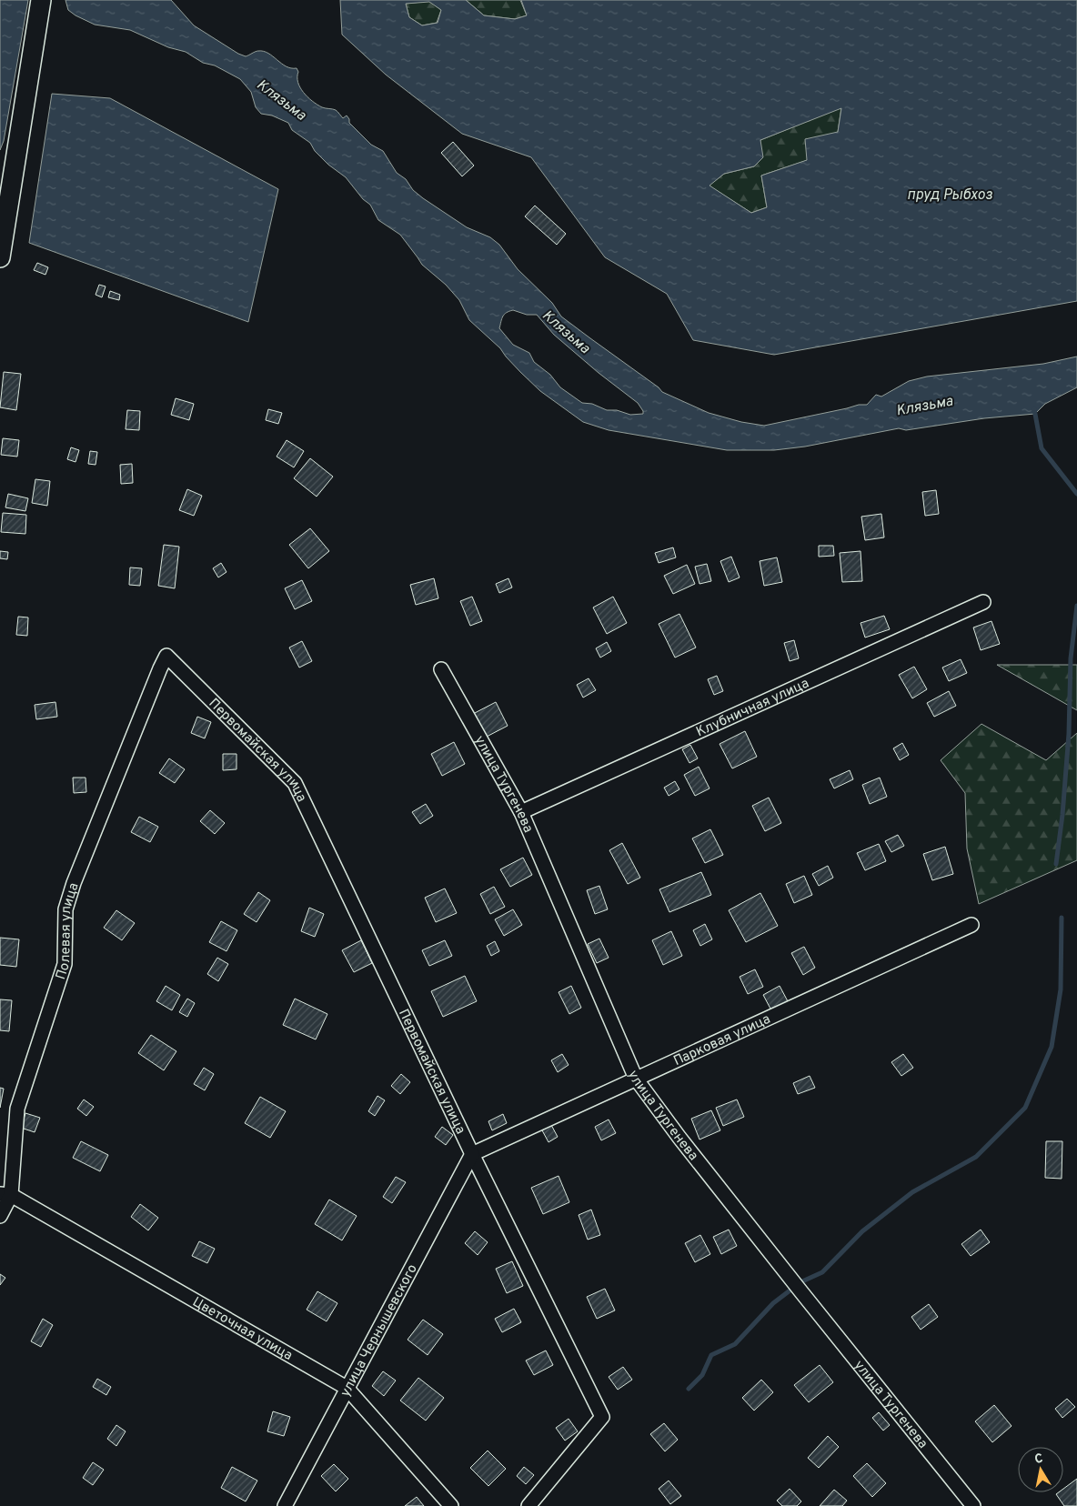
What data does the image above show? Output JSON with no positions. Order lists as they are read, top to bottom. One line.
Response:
{"streets":{"street":["Клубничная улица","Первомайская улица","улица Тургенева","Полевая улица","Парковая улица","Цветочная улица","улица Чернышевского"]},"crossings":[["Клубничная улица","улица Тургенева"],["Первомайская улица","Полевая улица"],["Первомайская улица","Парковая улица"],["Первомайская улица","улица Чернышевского"],["улица Тургенева","Парковая улица"],["Полевая улица","Цветочная улица"],["Парковая улица","улица Чернышевского"],["Цветочная улица","улица Чернышевского"]],"water":["Клязьма","пруд Рыбхоз"],"north":"top"}
